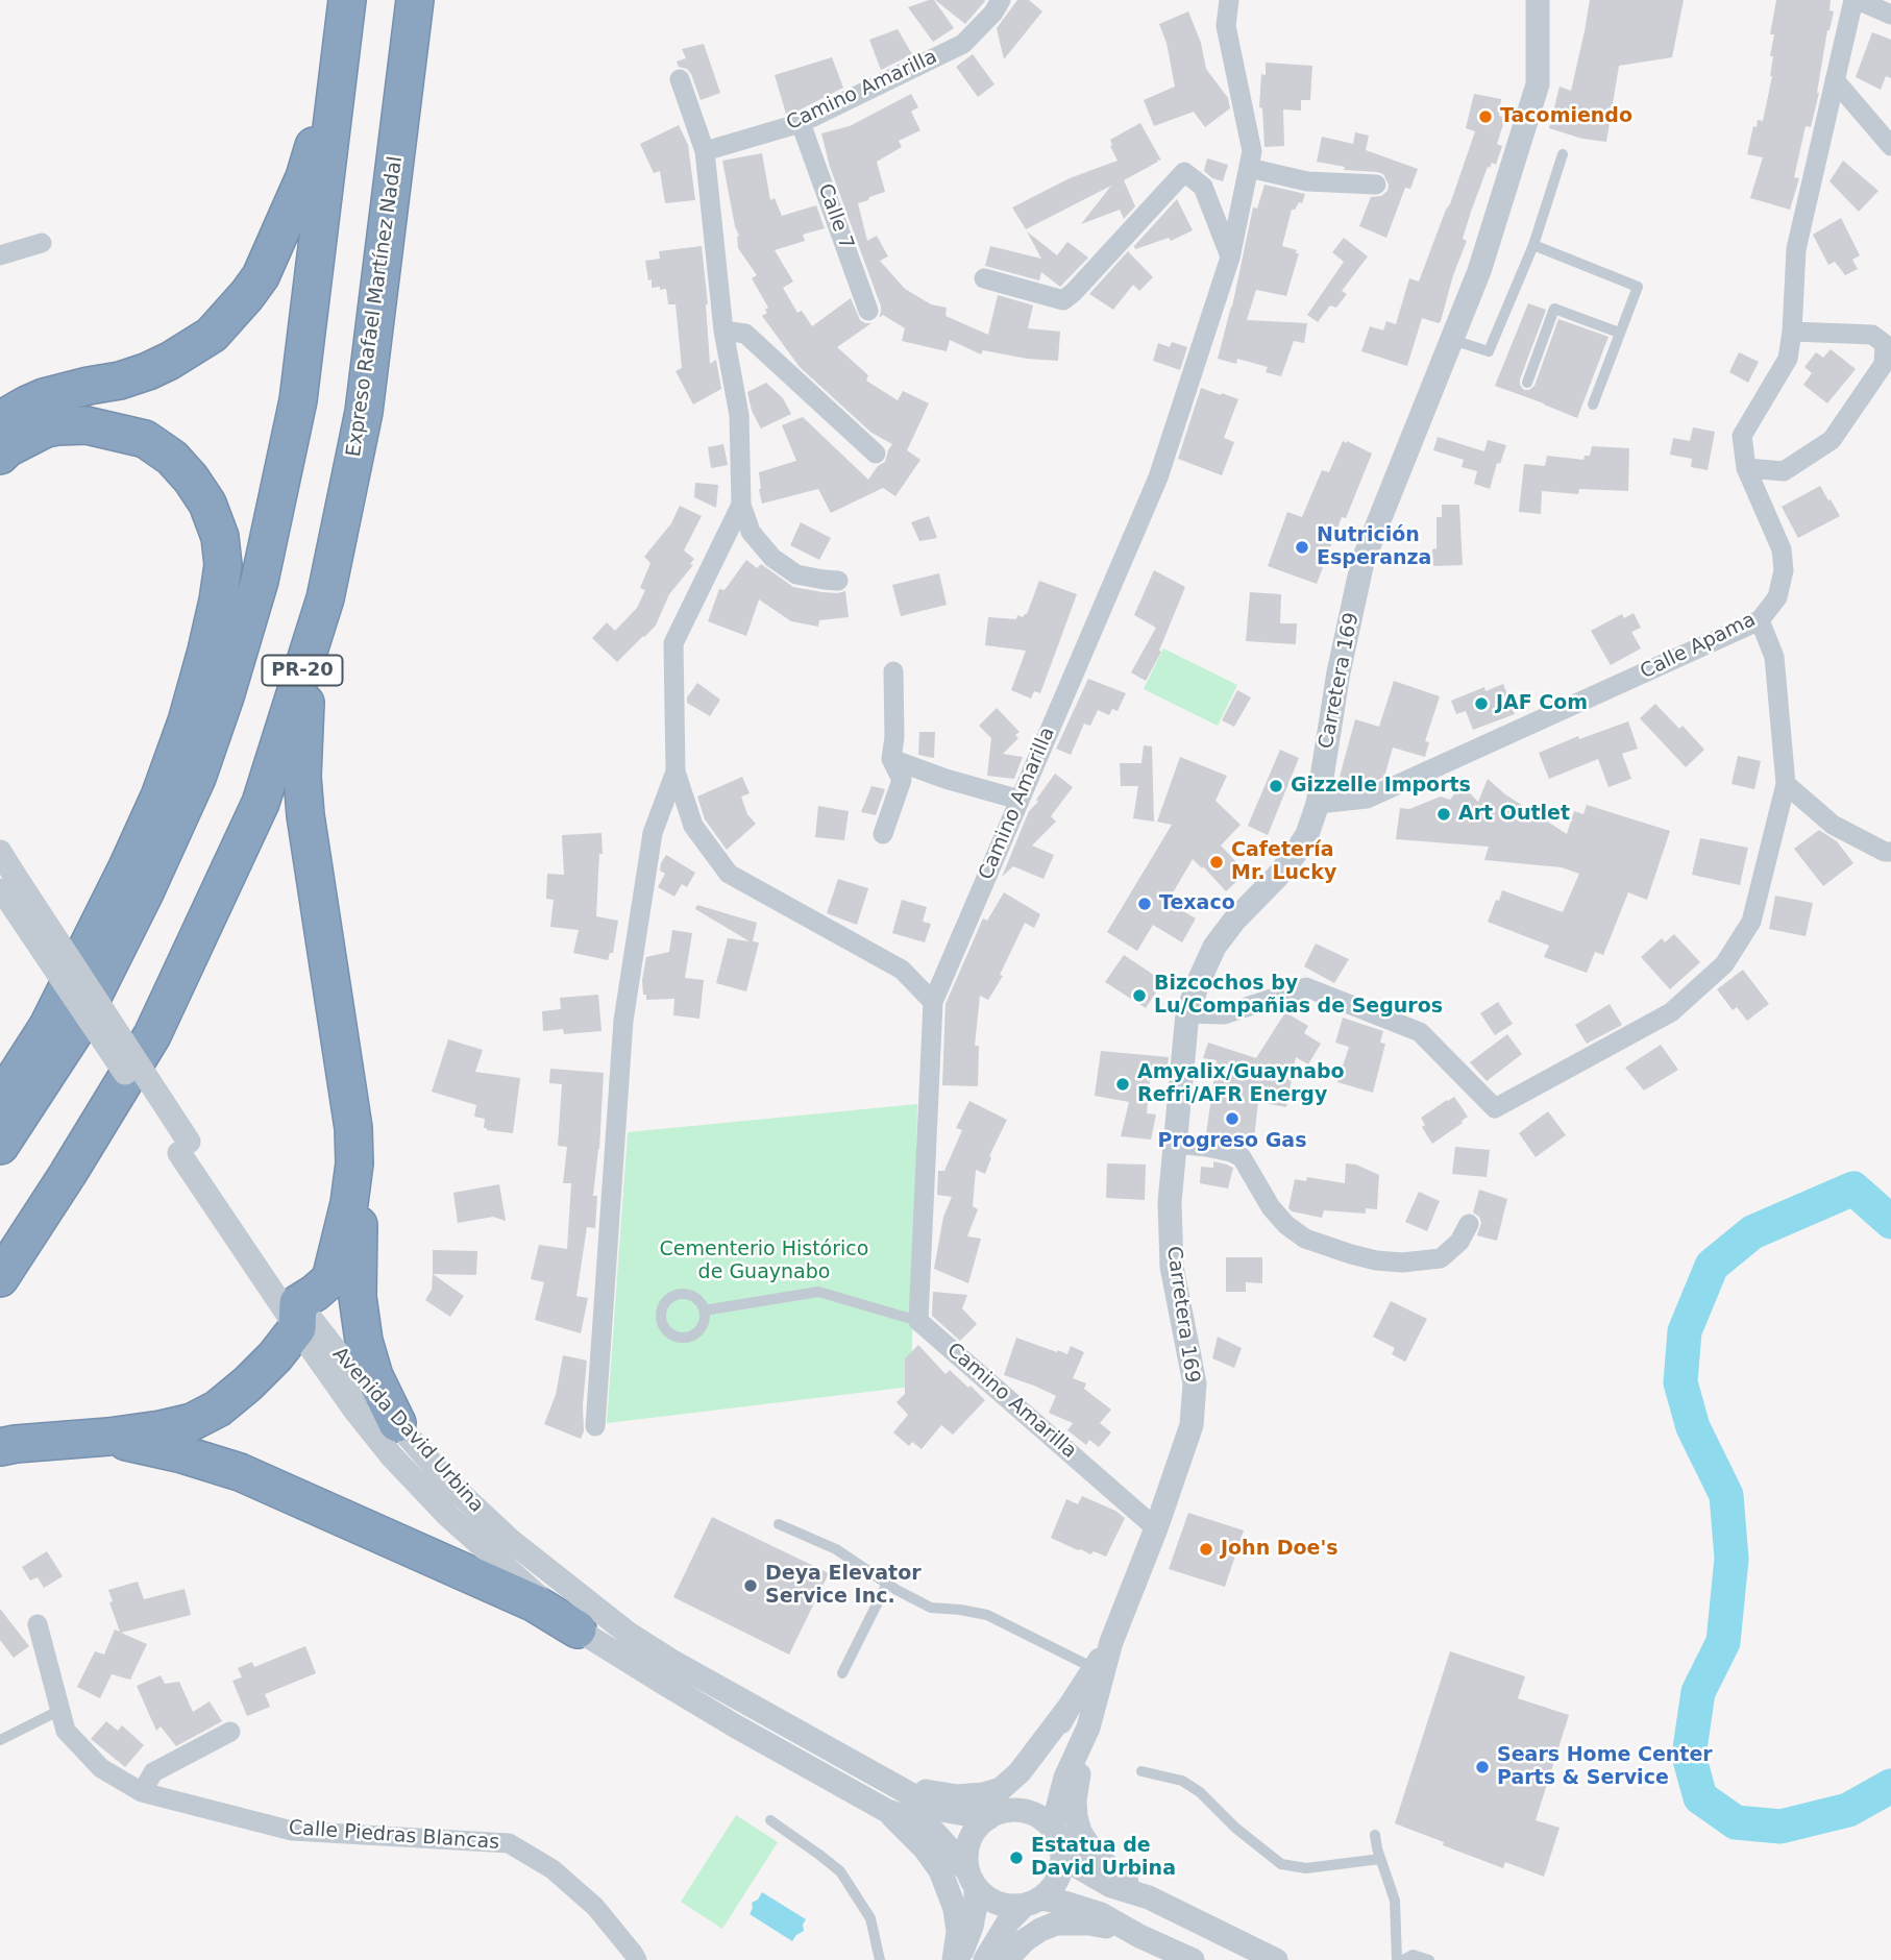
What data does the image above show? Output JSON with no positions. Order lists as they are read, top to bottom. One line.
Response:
{"streets":{"highway":["Expreso Rafael Martínez Nadal","PR-20"],"street":["Camino Amarilla","Calle 7","Calle Apama","Carretera 169","Avenida David Urbina","Calle Piedras Blancas"]},"crossings":[["Camino Amarilla","Calle 7"],["Camino Amarilla","Carretera 169"],["Calle Apama","Carretera 169"],["Carretera 169","Avenida David Urbina"]],"parks":["Cementerio Histórico de Guaynabo"],"places":["Tacomiendo","Nutrición Esperanza","JAF Com","Gizzelle Imports","Art Outlet","Cafetería Mr. Lucky","Texaco","Bizcochos by Lu/Compañias de Seguros","Amyalix/Guaynabo Refri/AFR Energy","Progreso Gas","John Doe's","Deya Elevator Service Inc.","Sears Home Center Parts & Service","Estatua de David Urbina"]}
